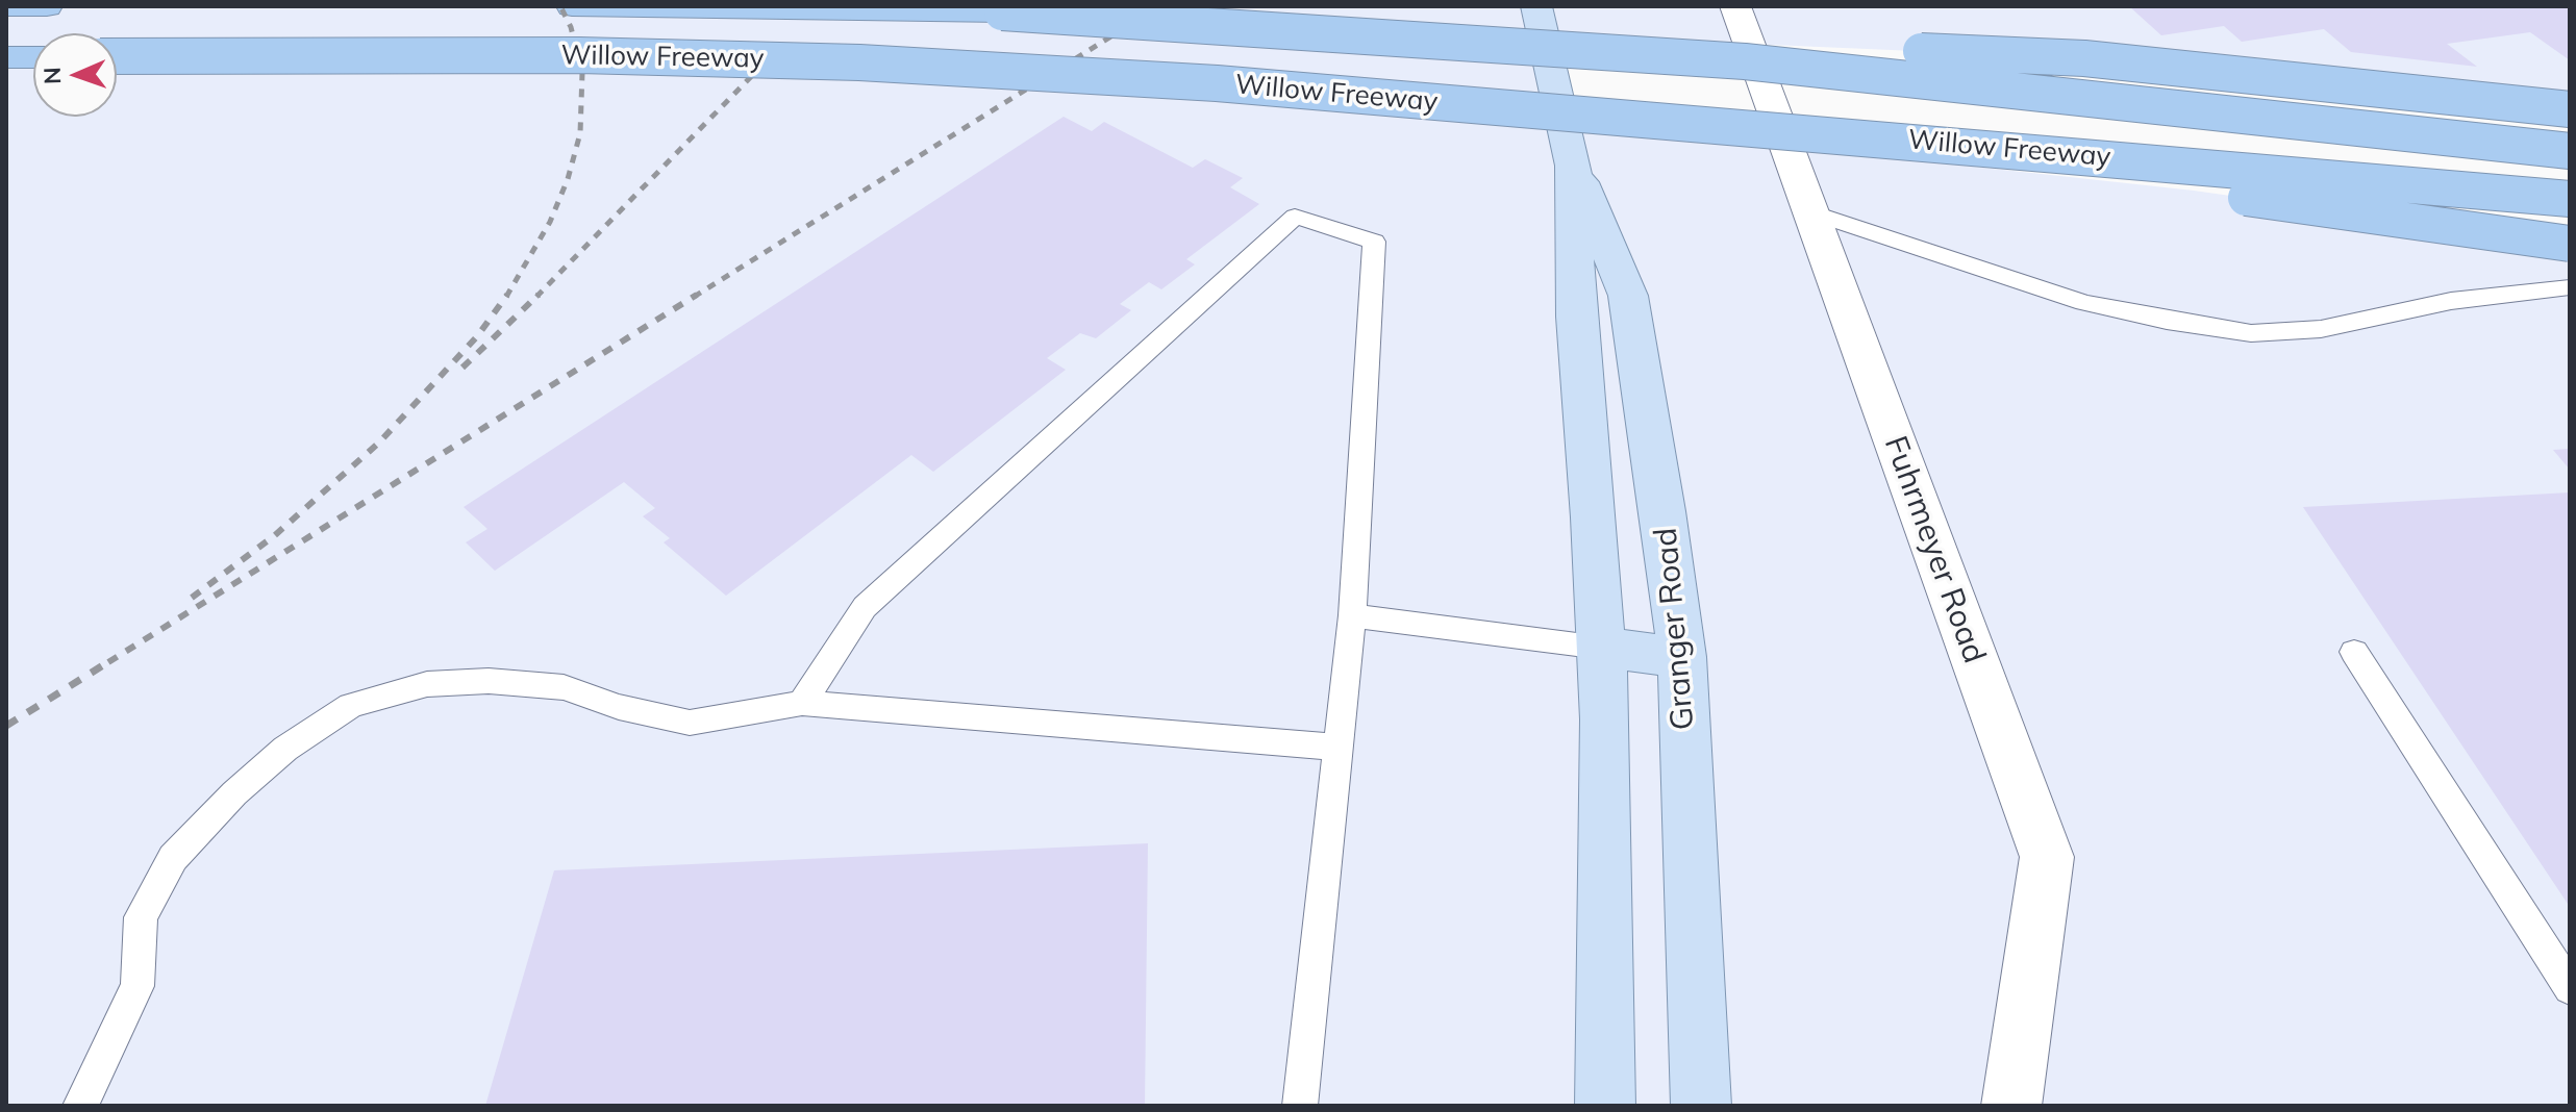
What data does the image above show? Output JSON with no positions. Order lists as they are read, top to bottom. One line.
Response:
{"streets":{"highway":["Willow Freeway"],"main road":["Granger Road"],"street":["Fuhrmeyer Road"]},"north":"left"}
